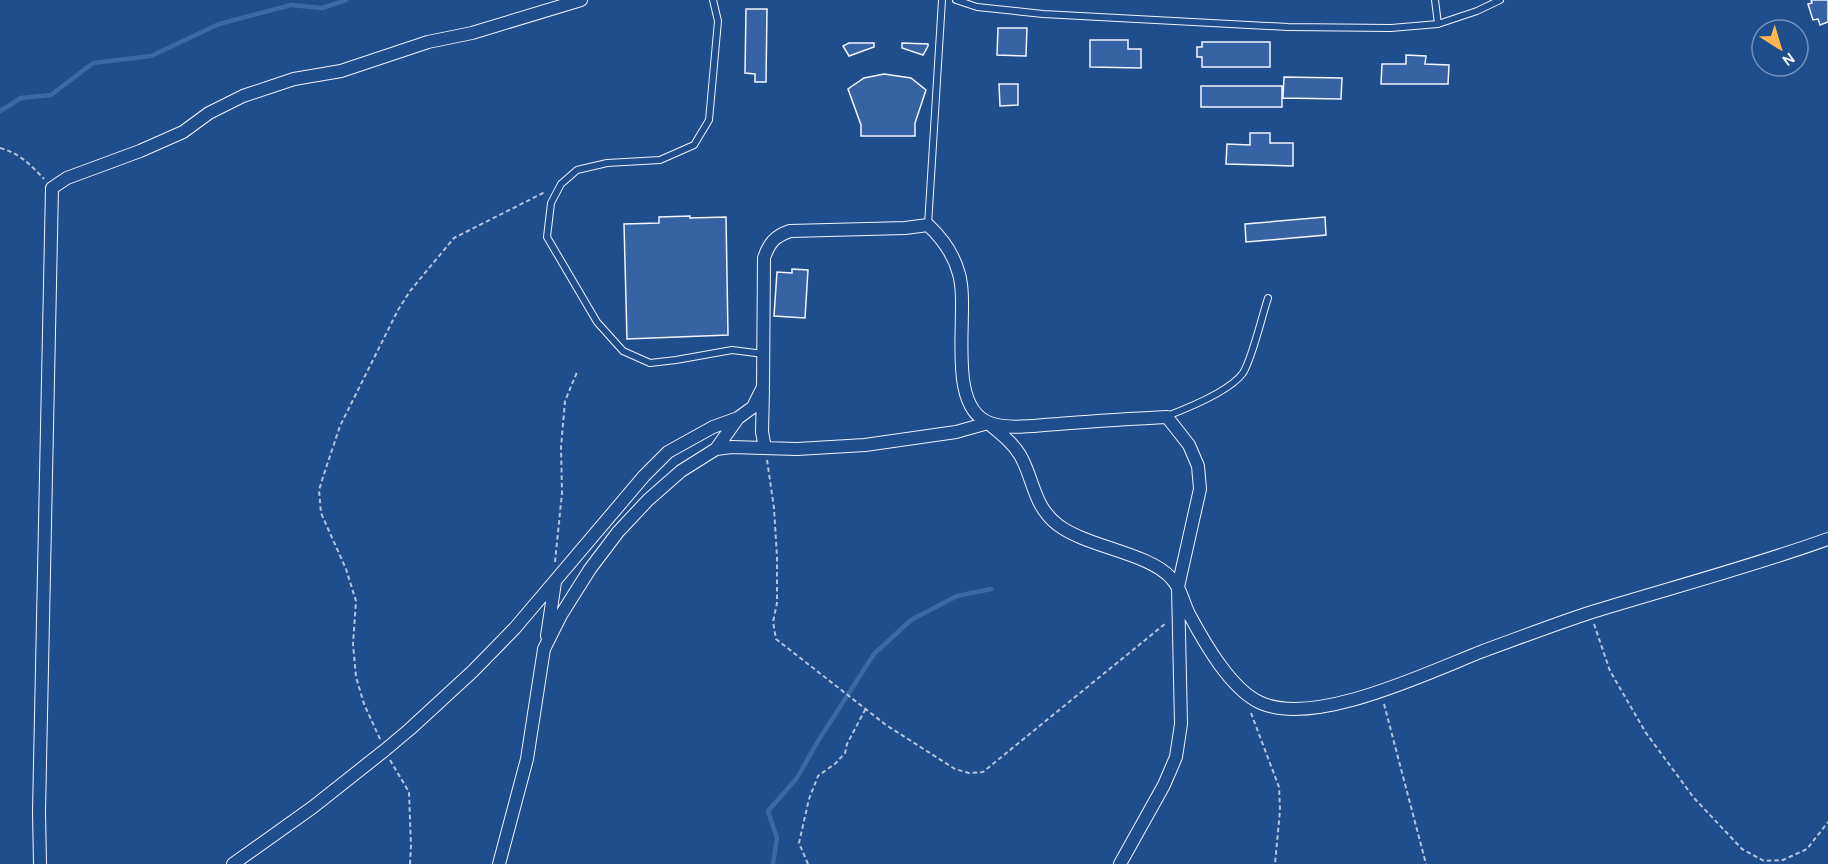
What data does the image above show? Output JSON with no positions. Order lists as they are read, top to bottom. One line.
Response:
{"north":"bottom right"}
